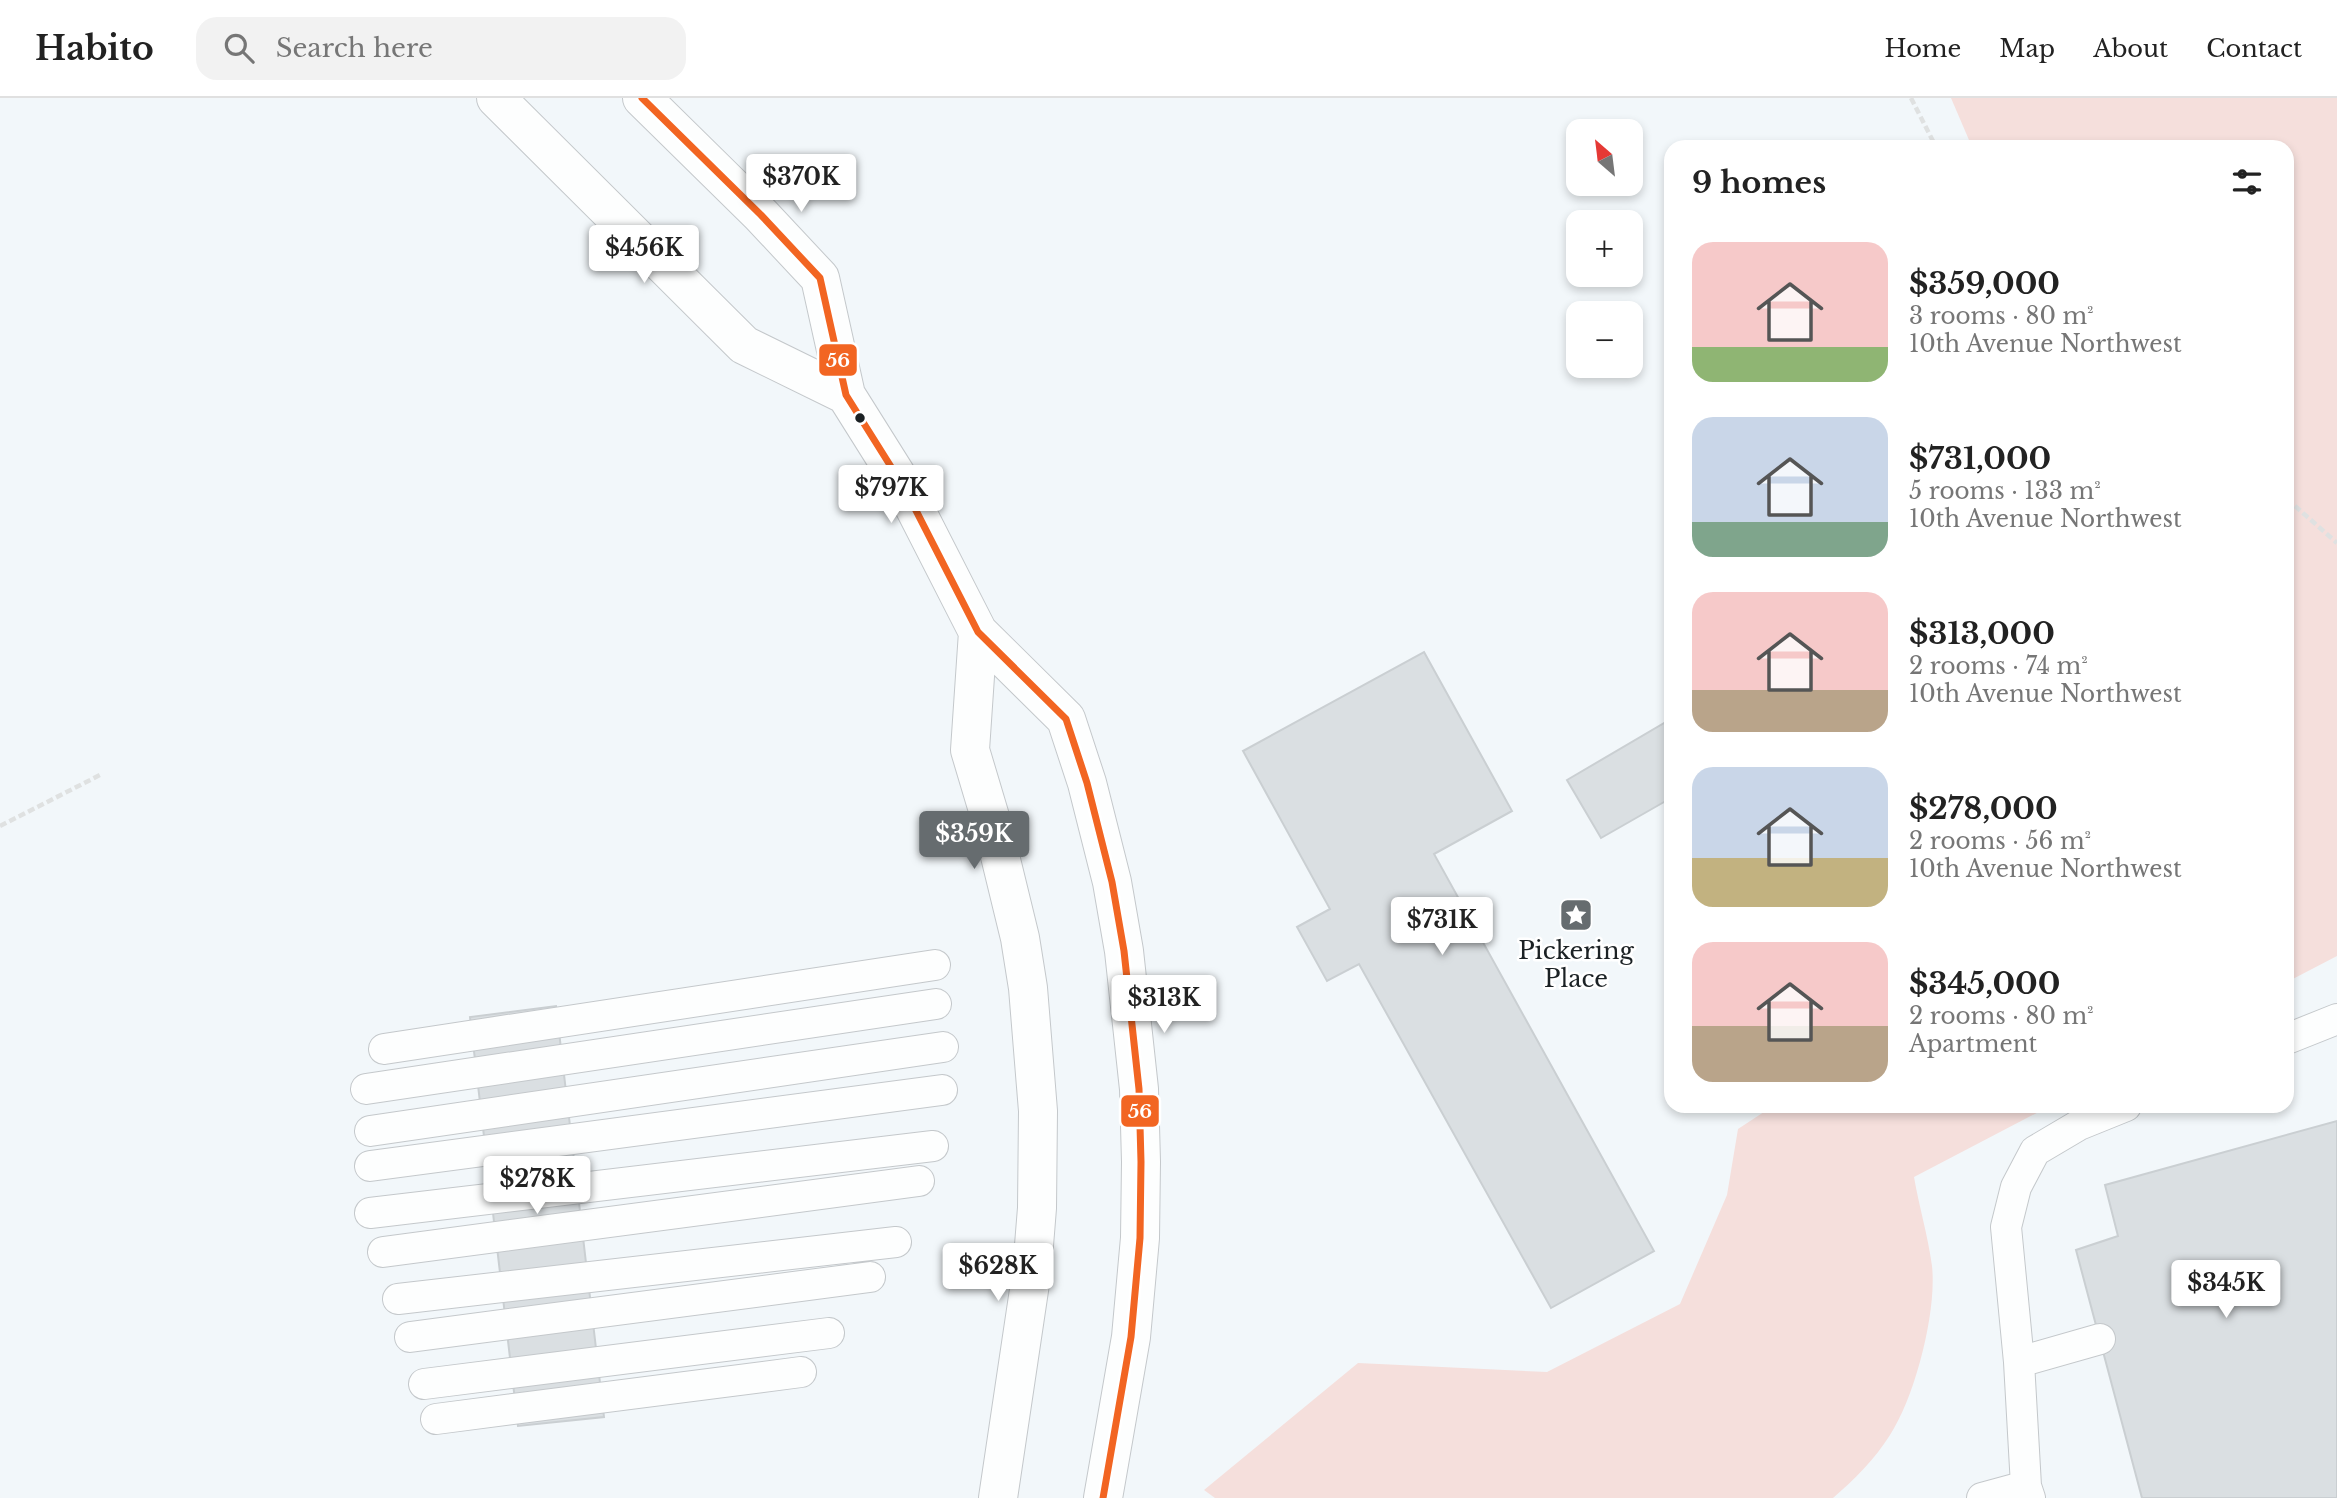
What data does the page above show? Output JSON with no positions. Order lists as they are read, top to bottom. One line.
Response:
{"places":{"place":["Pickering Place"]},"lines":["transit line 56"],"north":"top left","page":{"header":"Habito","search":"Search here","nav":["Home","Map","About","Contact"],"map_buttons":["+","−"],"heading":"9 homes","price":["$370K","$456K","$797K","$359K","$731K","$313K","$278K","$628K","$345K"],"list":[{"name":"$359,000","note":"3 rooms · 80 m² · 10th Avenue Northwest"},{"name":"$731,000","note":"5 rooms · 133 m² · 10th Avenue Northwest"},{"name":"$313,000","note":"2 rooms · 74 m² · 10th Avenue Northwest"},{"name":"$278,000","note":"2 rooms · 56 m² · 10th Avenue Northwest"},{"name":"$345,000","note":"2 rooms · 80 m² · Apartment"}]}}
